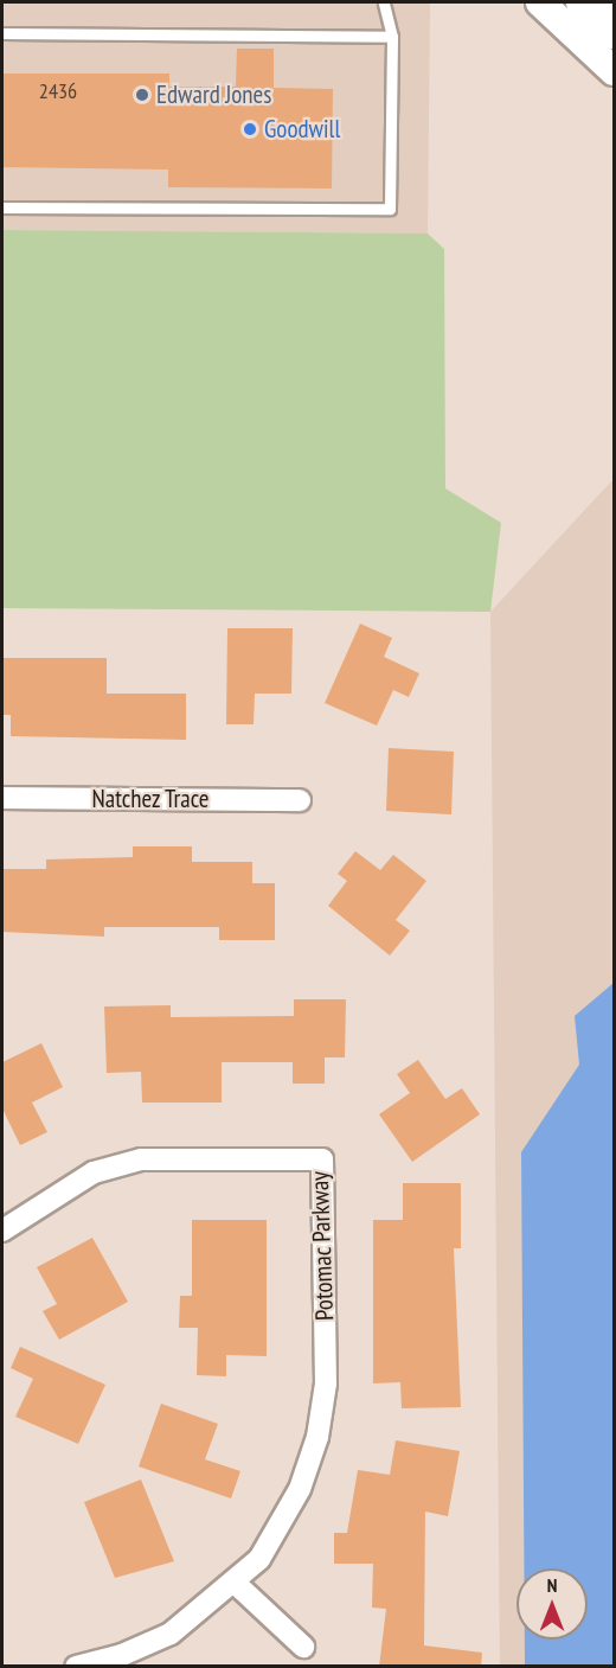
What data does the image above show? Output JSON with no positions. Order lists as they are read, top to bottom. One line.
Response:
{"streets":{"street":["Natchez Trace","Potomac Parkway"]},"places":["Edward Jones","Goodwill"],"house_numbers":["2436"],"north":"top"}
